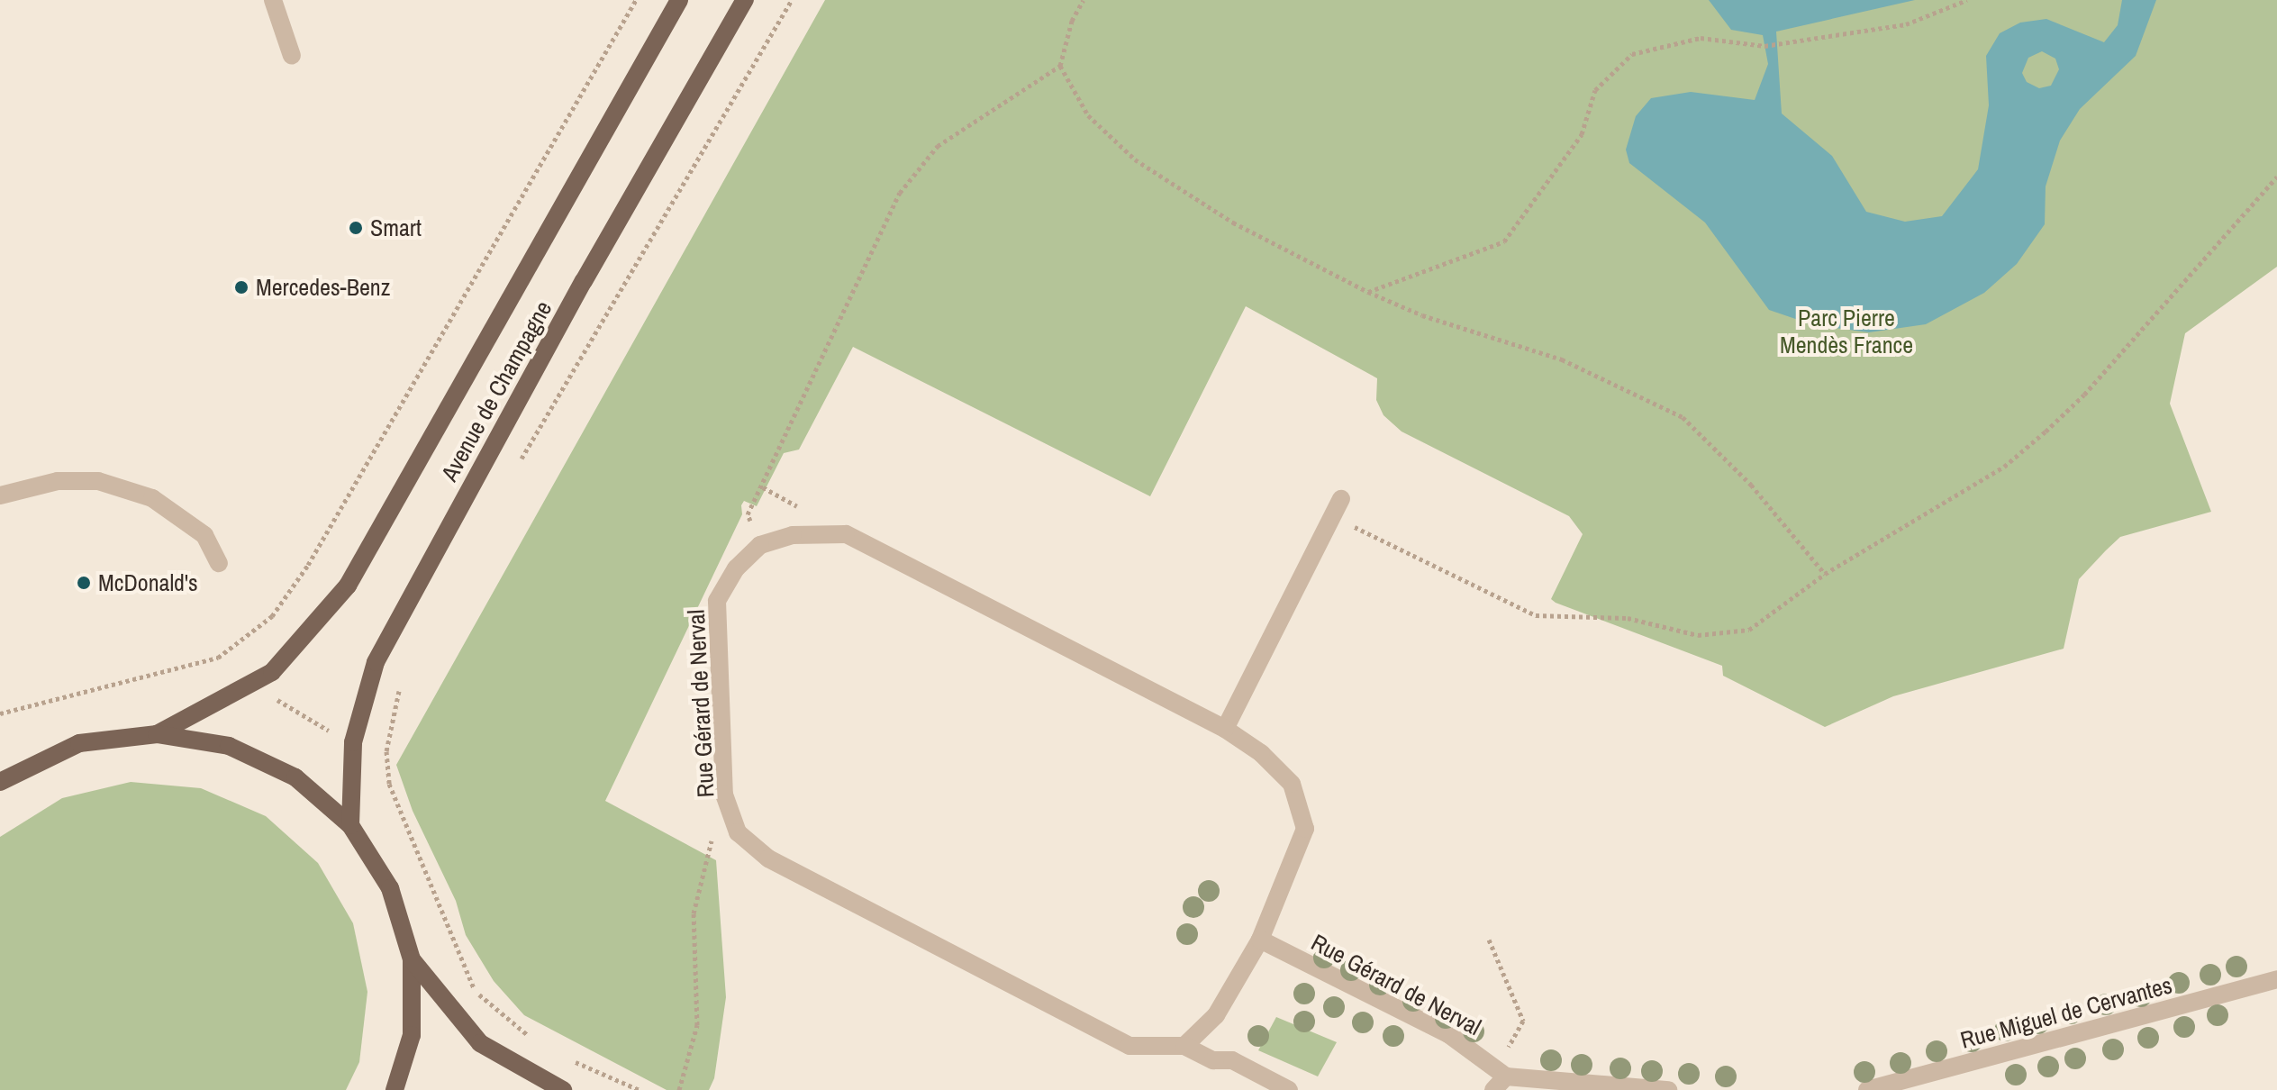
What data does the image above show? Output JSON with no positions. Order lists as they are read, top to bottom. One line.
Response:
{"streets":{"main road":["Avenue de Champagne"],"street":["Rue Gérard de Nerval","Rue Miguel de Cervantes"]},"parks":["Parc Pierre Mendès France"],"places":["Smart","Mercedes-Benz","McDonald's"]}
